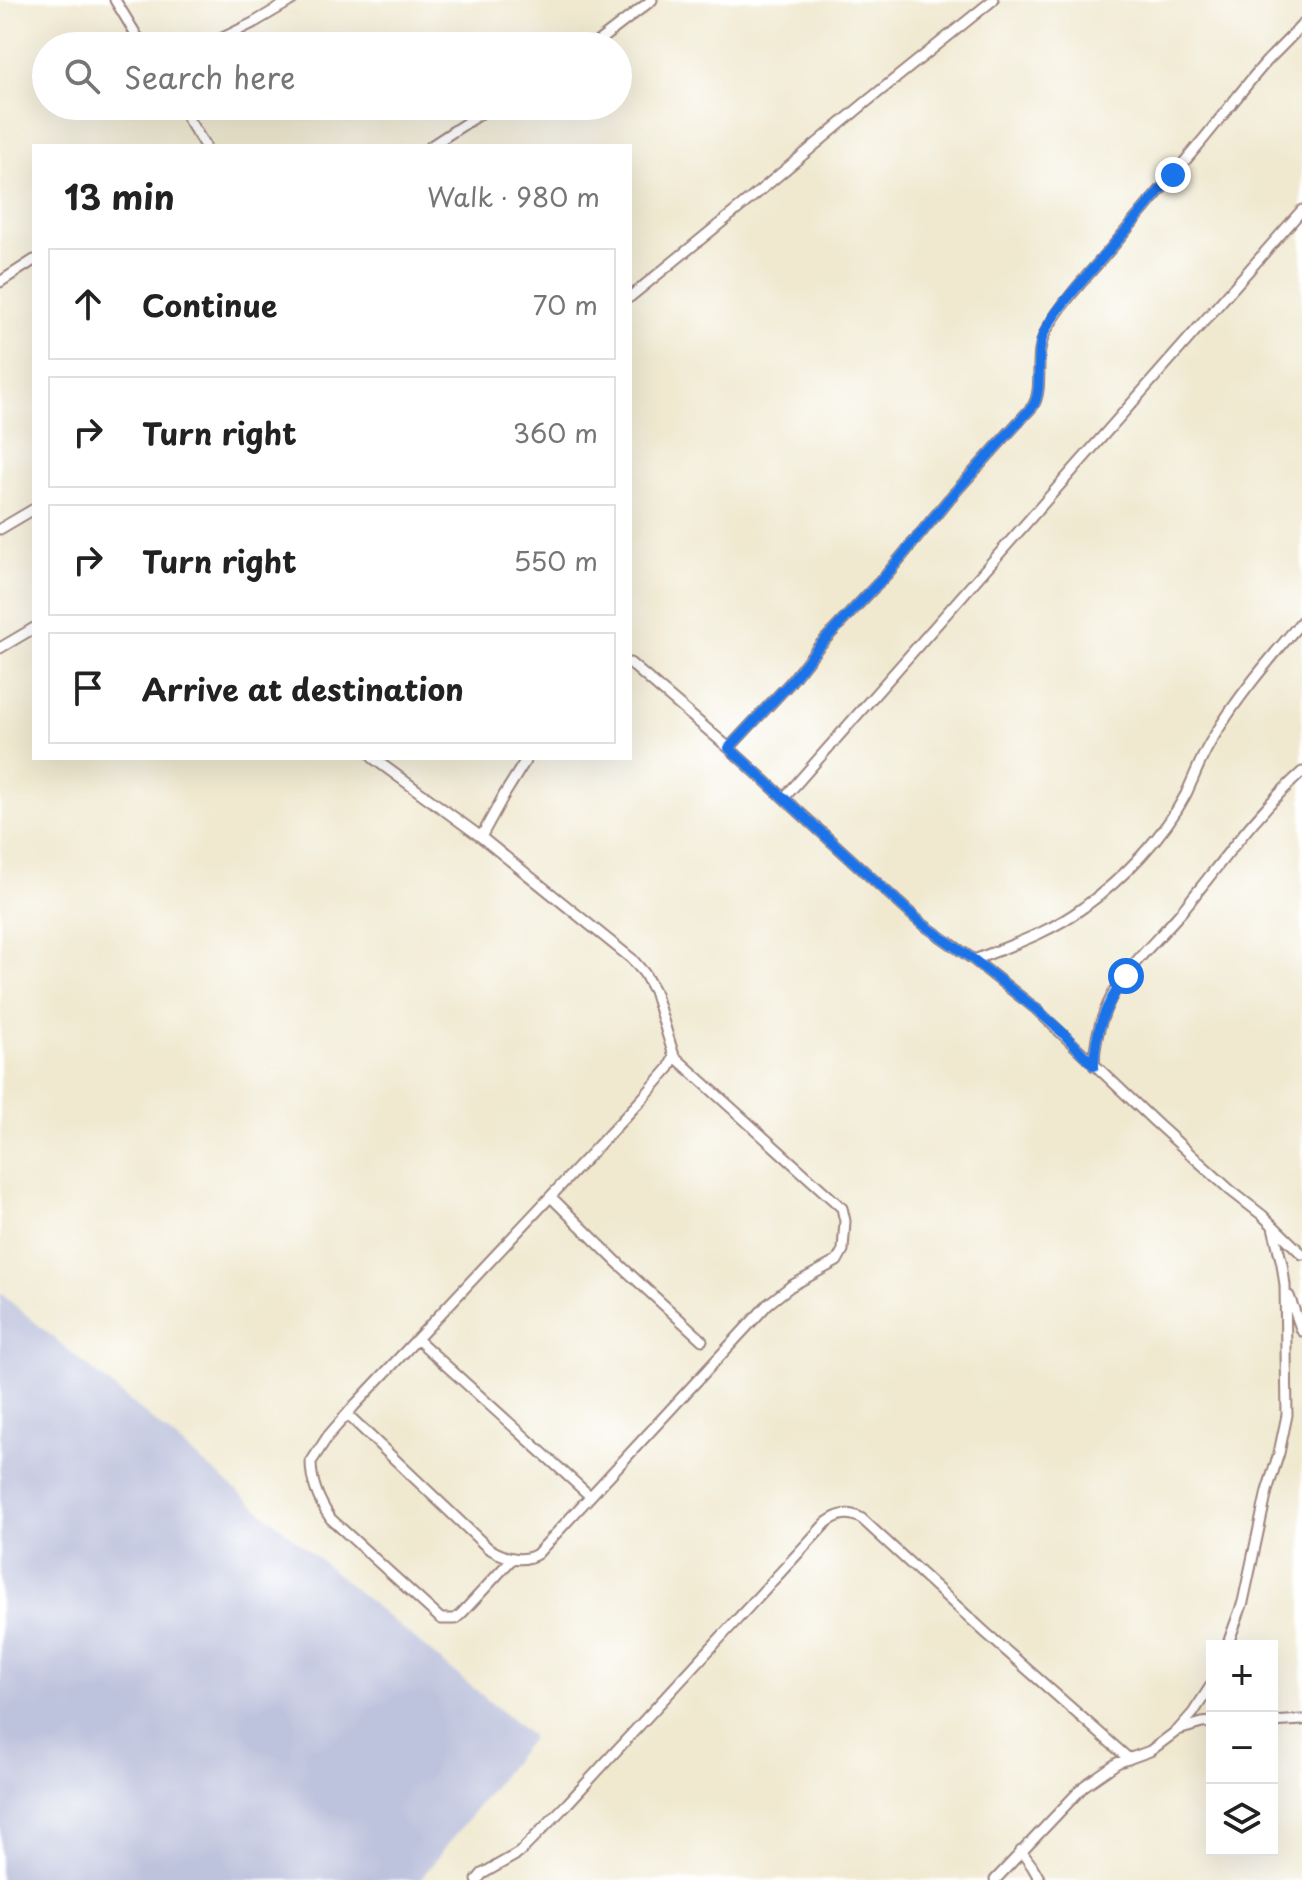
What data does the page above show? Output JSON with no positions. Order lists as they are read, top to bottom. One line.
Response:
{"page":{"search":"Search here","heading":["13 min","Walk · 980 m"],"list":[["Continue","70 m"],["Turn right","360 m"],["Turn right","550 m"],"Arrive at destination"],"map_buttons":["+","−"]}}
